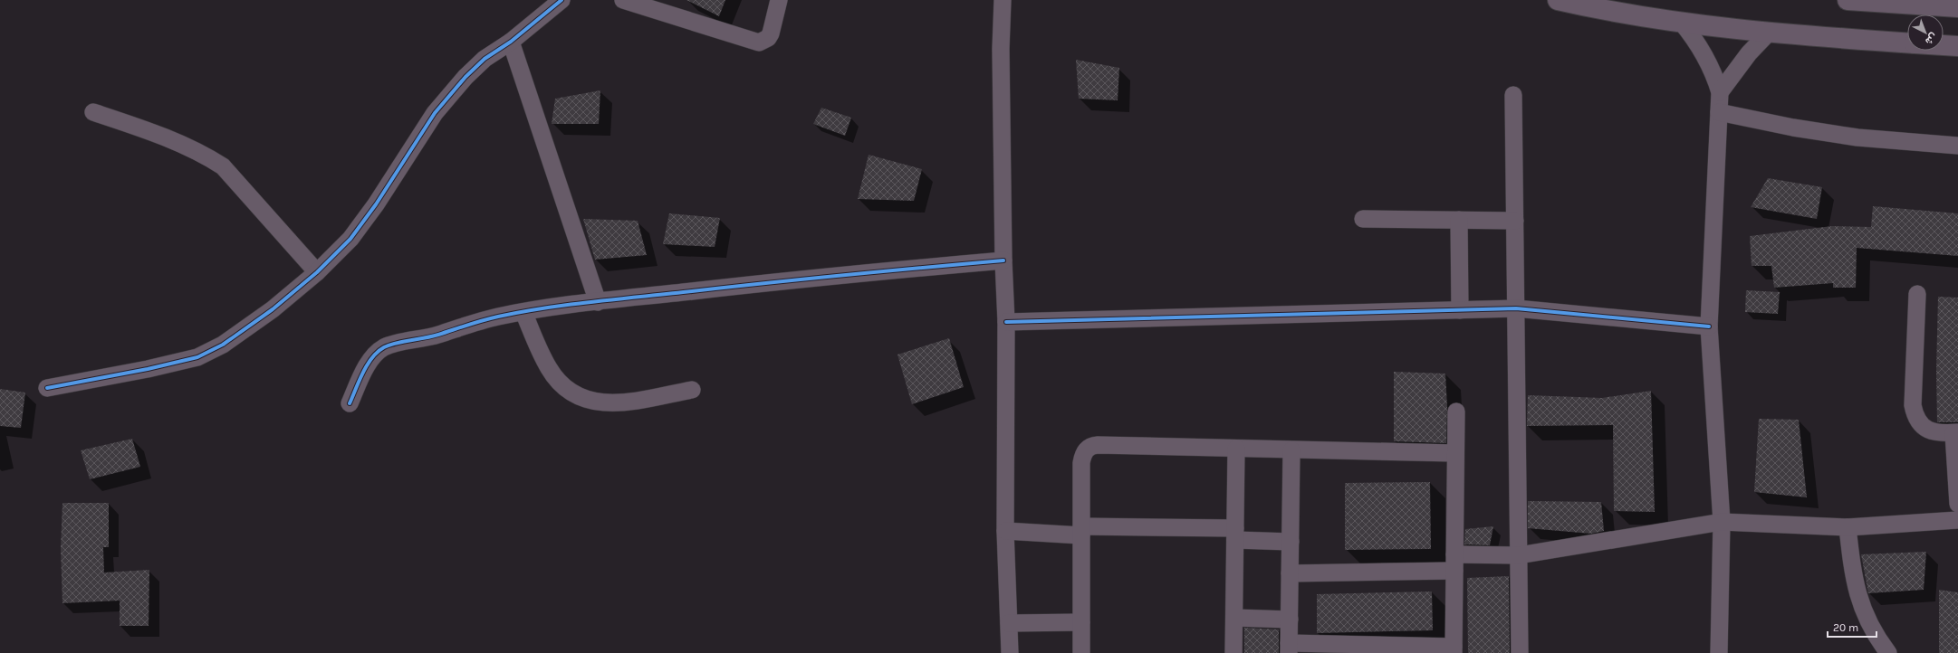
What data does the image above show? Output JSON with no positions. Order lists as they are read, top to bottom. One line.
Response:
{"scale_bar":"20 m","north":"bottom right"}
